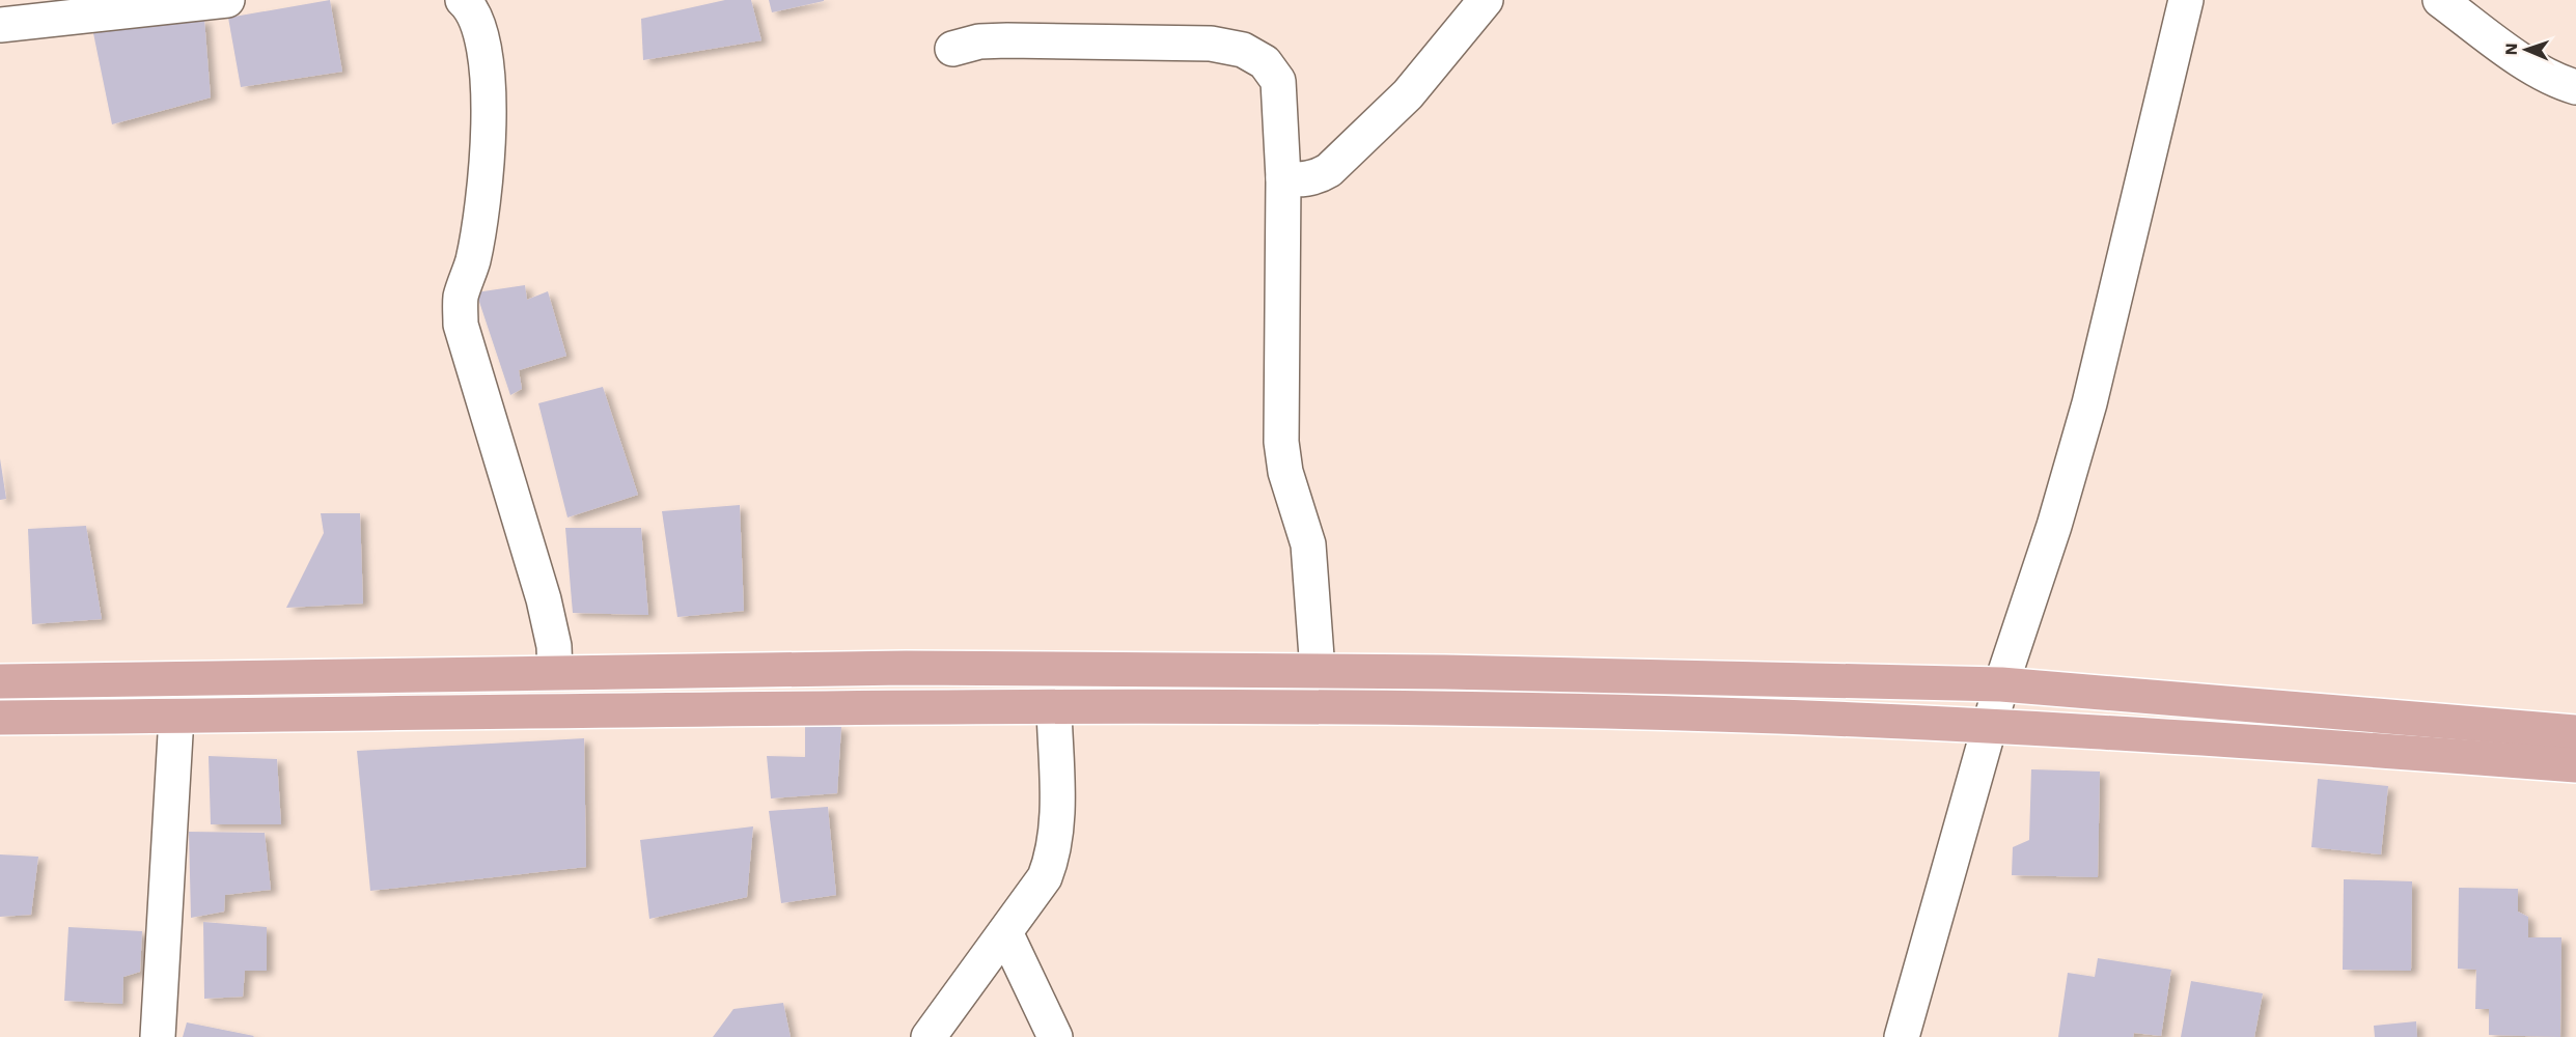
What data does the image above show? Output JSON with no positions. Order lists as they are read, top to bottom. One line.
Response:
{"north":"left"}
